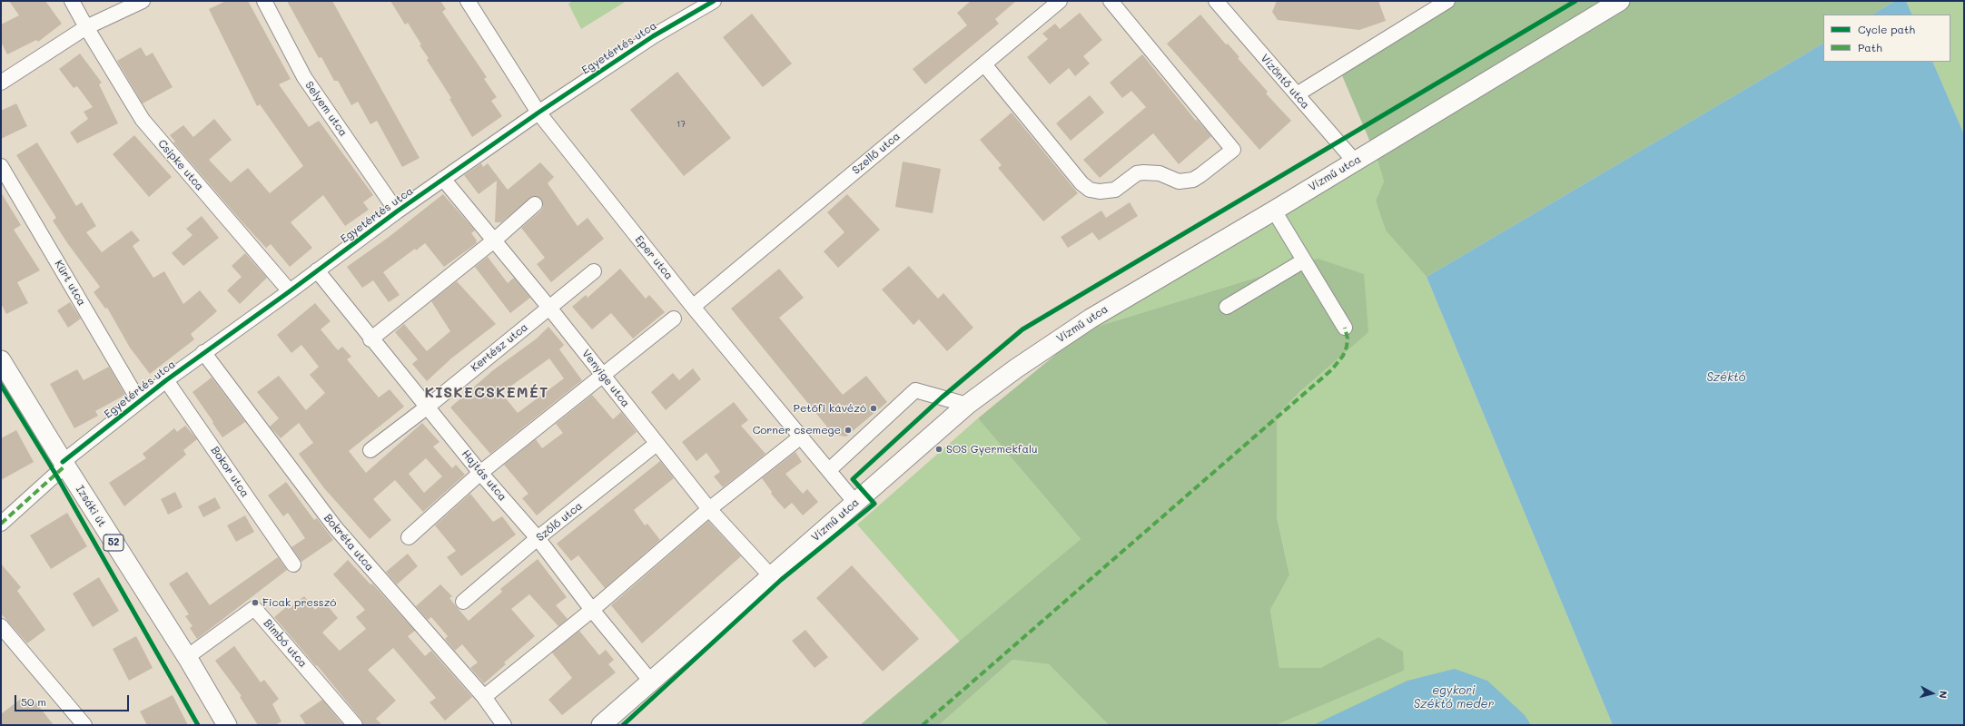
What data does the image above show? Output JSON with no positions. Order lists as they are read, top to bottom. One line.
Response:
{"streets":{"main road":["Vízmű utca","Izsáki út","52"],"street":["Egyetértés utca","Vízöntő utca","Selyem utca","Szellő utca","Csipke utca","Eper utca","Kürt utca","Kertész utca","Venyige utca","Bokor utca","Hajtás utca","Szőlő utca","Bokréta utca","Bimbó utca"]},"crossings":[["Egyetértés utca","Selyem utca"],["Egyetértés utca","Csipke utca"],["Egyetértés utca","Eper utca"],["Egyetértés utca","Kürt utca"],["Egyetértés utca","Venyige utca"],["Egyetértés utca","Bokor utca"],["Egyetértés utca","Hajtás utca"],["Egyetértés utca","Izsáki út"],["Egyetértés utca","Bokréta utca"],["Vízöntő utca","Vízmű utca"],["Szellő utca","Eper utca"],["Vízmű utca","Eper utca"],["Vízmű utca","Venyige utca"],["Vízmű utca","Hajtás utca"],["Kertész utca","Venyige utca"],["Kertész utca","Hajtás utca"],["Venyige utca","Szőlő utca"],["Hajtás utca","Szőlő utca"],["Izsáki út","Bimbó utca"]],"districts":["KISKECSKEMÉT"],"water":["Széktó","egykori Széktó meder"],"places":["Petőfi kávézó","Corner csemege","SOS Gyermekfalu","Ficak presszó"],"house_numbers":["17"],"legend":["Cycle path","Path"],"scale_bar":"50 m","north":"right"}
